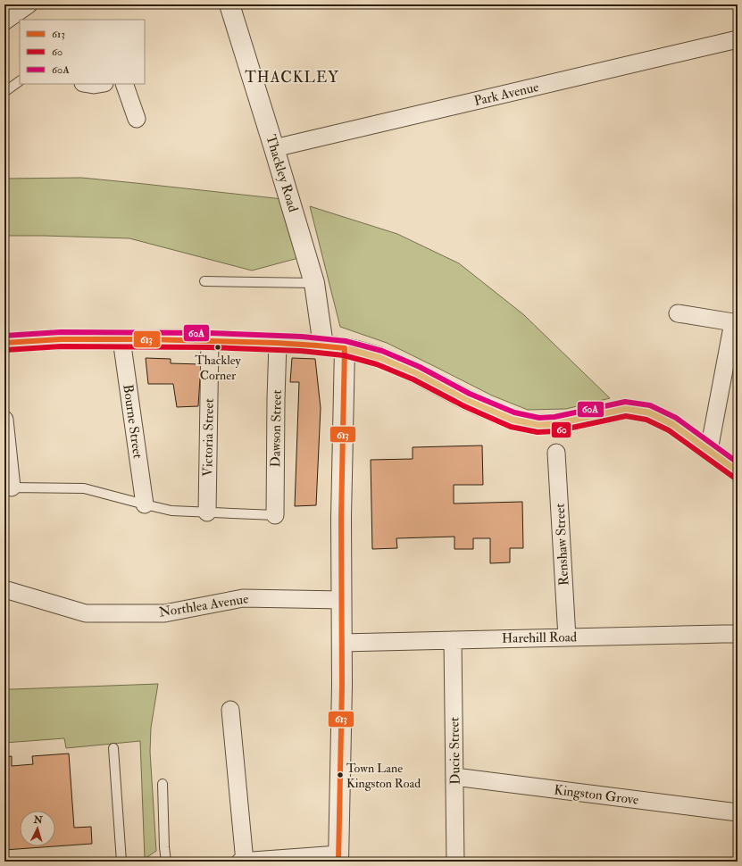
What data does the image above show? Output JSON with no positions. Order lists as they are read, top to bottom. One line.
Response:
{"streets":{"street":["Park Avenue","Thackley Road","Bourne Street","Dawson Street","Victoria Street","Renshaw Street","Northlea Avenue","Harehill Road","Ducie Street","Kingston Grove"]},"crossings":[["Park Avenue","Thackley Road"],["Renshaw Street","Harehill Road"],["Harehill Road","Ducie Street"],["Ducie Street","Kingston Grove"]],"districts":["THACKLEY"],"places":["Thackley Corner","Town Lane Kingston Road"],"lines":["transit line 60A","transit line 613","transit line 60"],"legend":["613","60","60A"],"north":"top"}
